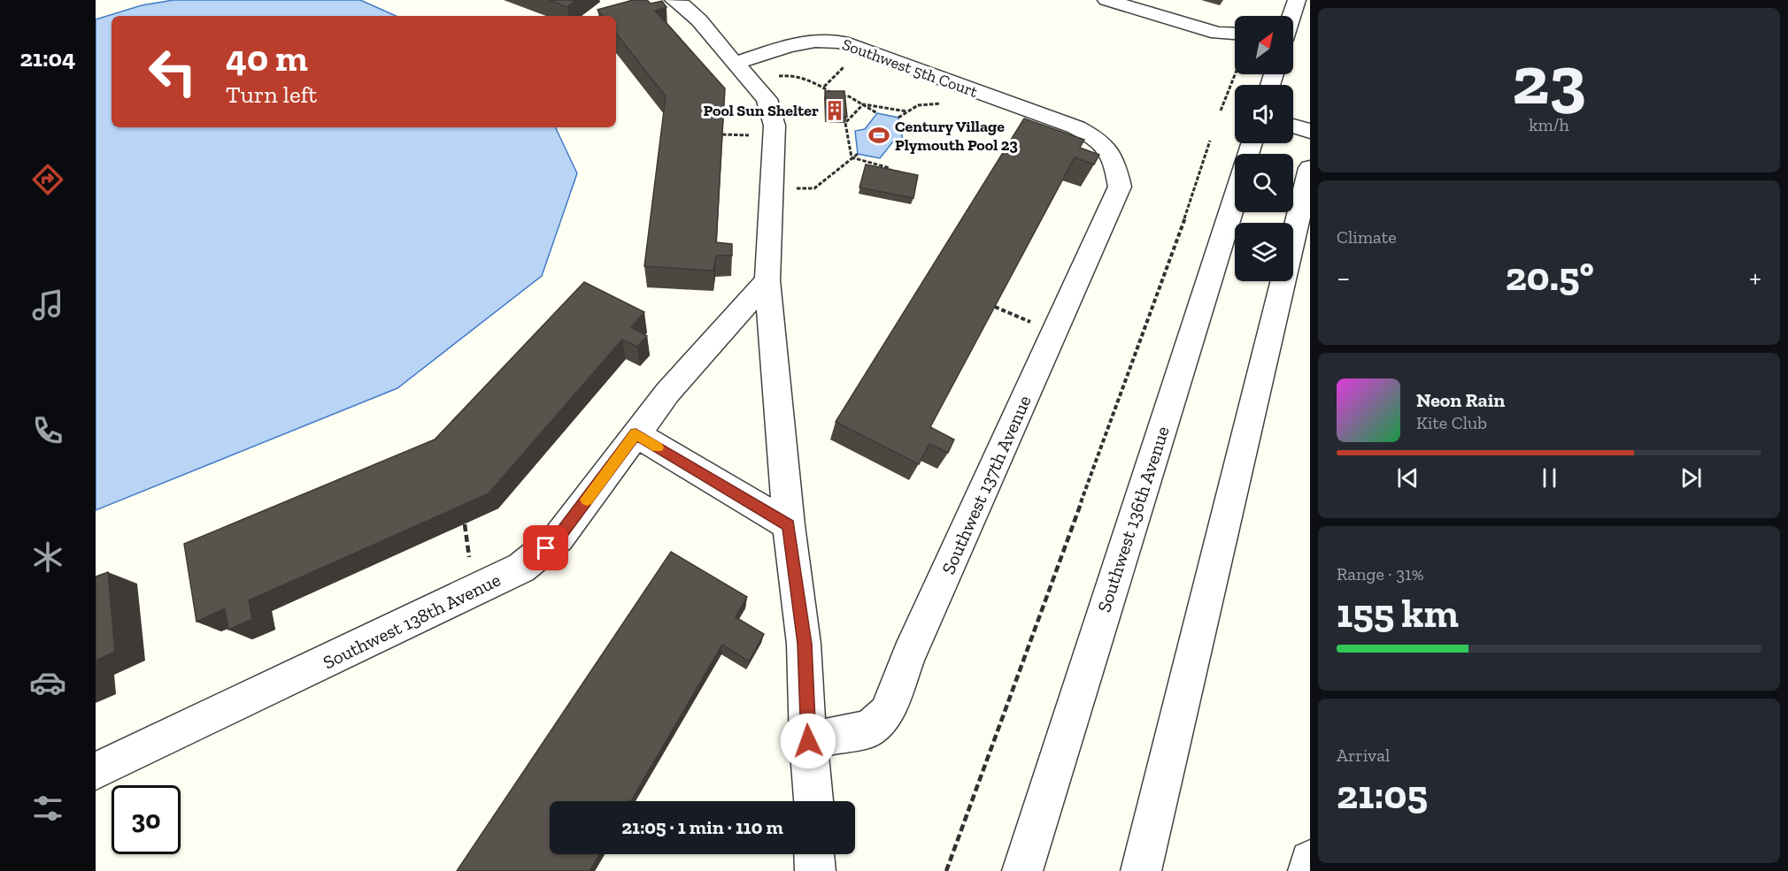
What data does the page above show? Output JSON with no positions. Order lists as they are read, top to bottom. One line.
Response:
{"streets":{"street":["Southwest 5th Court","Southwest 137th Avenue","Southwest 136th Avenue","Southwest 138th Avenue"]},"crossings":[["Southwest 5th Court","Southwest 137th Avenue"]],"places":{"building":["Pool Sun Shelter"],"sports":["Century Village Plymouth Pool 23"]},"north":"top right","page":{"tabs":"21:04","tile":[["23","km/h"],"Climate",["Range · 31%","155 km"],["Arrival","21:05"]],"turn":["40 m","Turn left"],"heat":["−","20.5°","+"],"song":["Neon Rain","Kite Club"],"limit":"30","trip":"21:05 · 1 min · 110 m"}}
